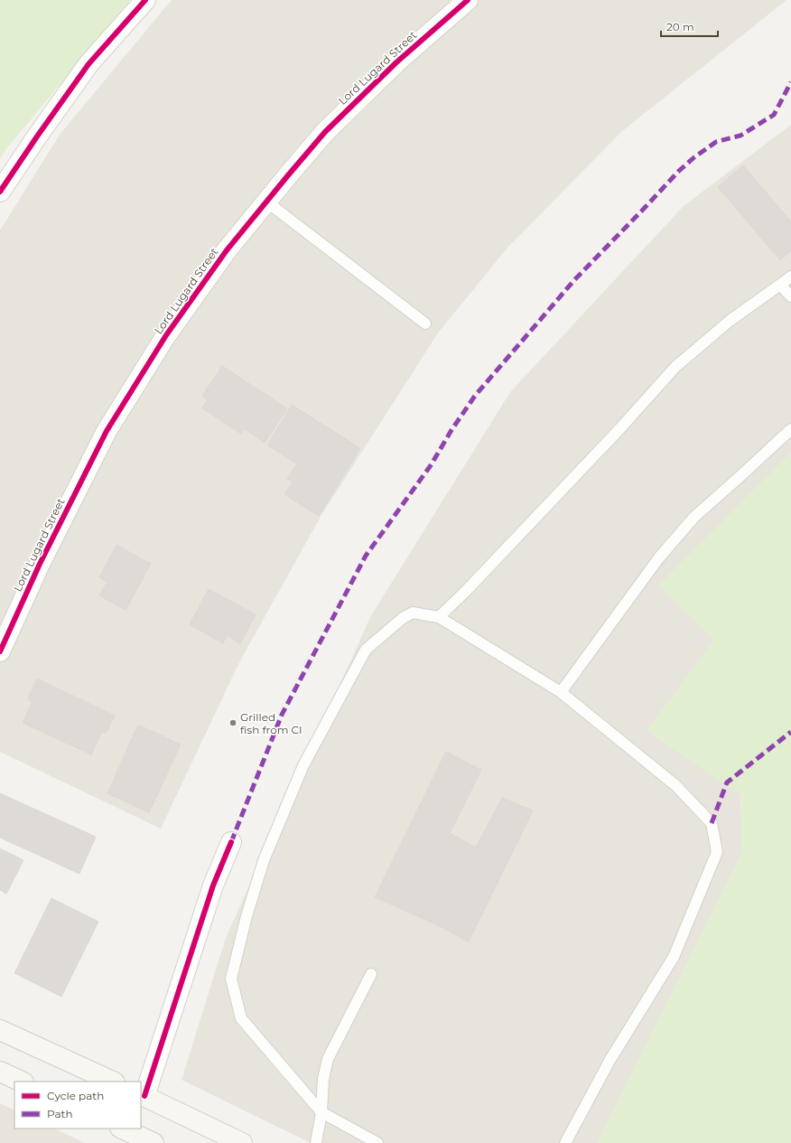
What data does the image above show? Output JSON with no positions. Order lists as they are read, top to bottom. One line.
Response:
{"streets":{"street":["Lord Lugard Street"]},"places":["Grilled fish from CI"],"legend":["Cycle path","Path"],"scale_bar":"20 m"}
